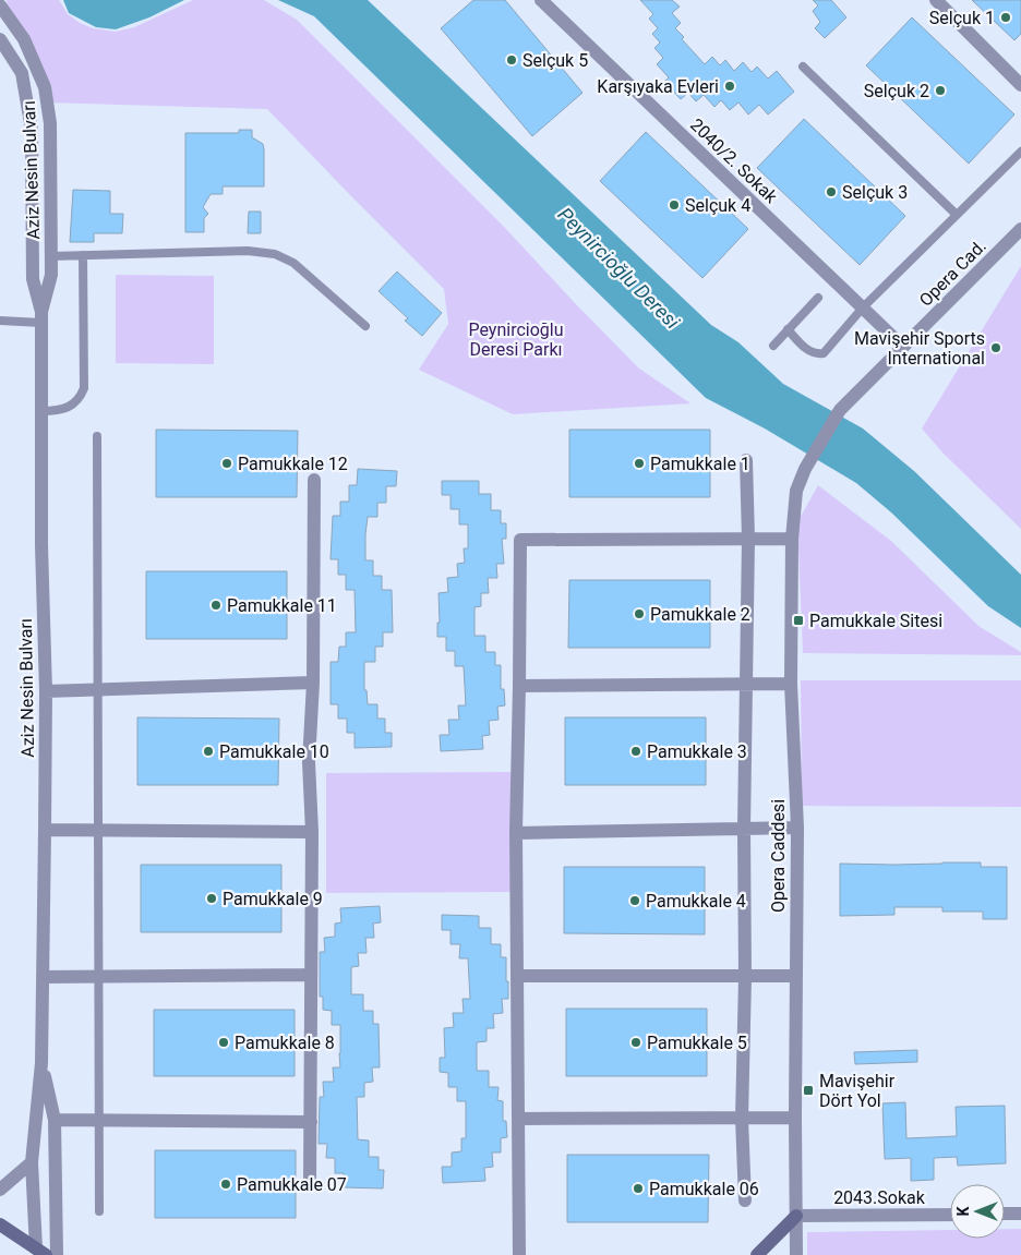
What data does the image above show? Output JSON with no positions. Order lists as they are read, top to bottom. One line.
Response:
{"streets":{"street":["2040/2. Sokak","Aziz Nesin Bulvarı","Opera Cad.","Opera Caddesi","2043.Sokak"]},"crossings":[["2040/2. Sokak","Opera Cad."],["Opera Cad.","Opera Caddesi"],["Opera Caddesi","2043.Sokak"]],"water":["Peynircioğlu Deresi"],"parks":["Peynircioğlu Deresi Parkı"],"places":{"other":["Selçuk 1","Selçuk 5","Karşıyaka Evleri","Selçuk 2","Selçuk 3","Selçuk 4","Mavişehir Sports International","Pamukkale 12","Pamukkale 1","Pamukkale 11","Pamukkale 2","Pamukkale 10","Pamukkale 3","Pamukkale 9","Pamukkale 4","Pamukkale 8","Pamukkale 5","Pamukkale 07","Pamukkale 06"],"transit":["Pamukkale Sitesi","Mavişehir Dört Yol"]},"north":"left"}
